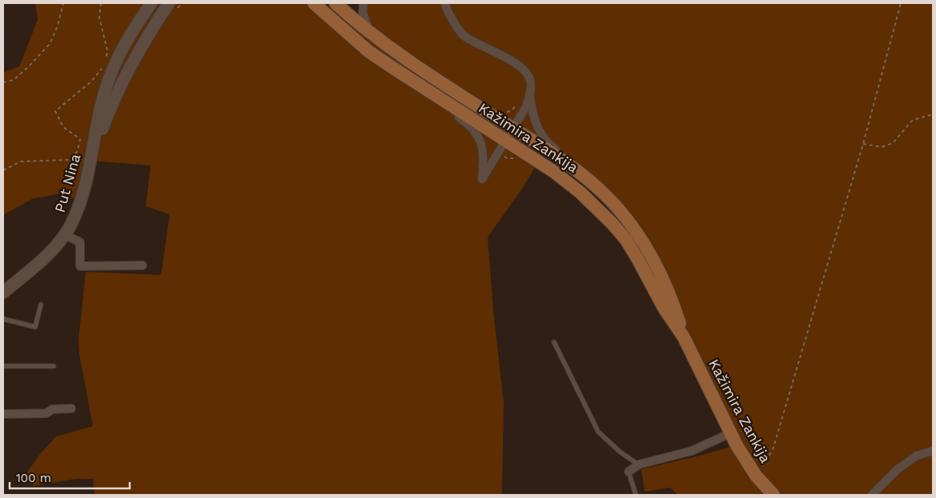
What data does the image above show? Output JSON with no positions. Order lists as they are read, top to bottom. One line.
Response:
{"streets":{"main road":["Kažimira Zankija","Put Nina"]},"scale_bar":"100 m"}
